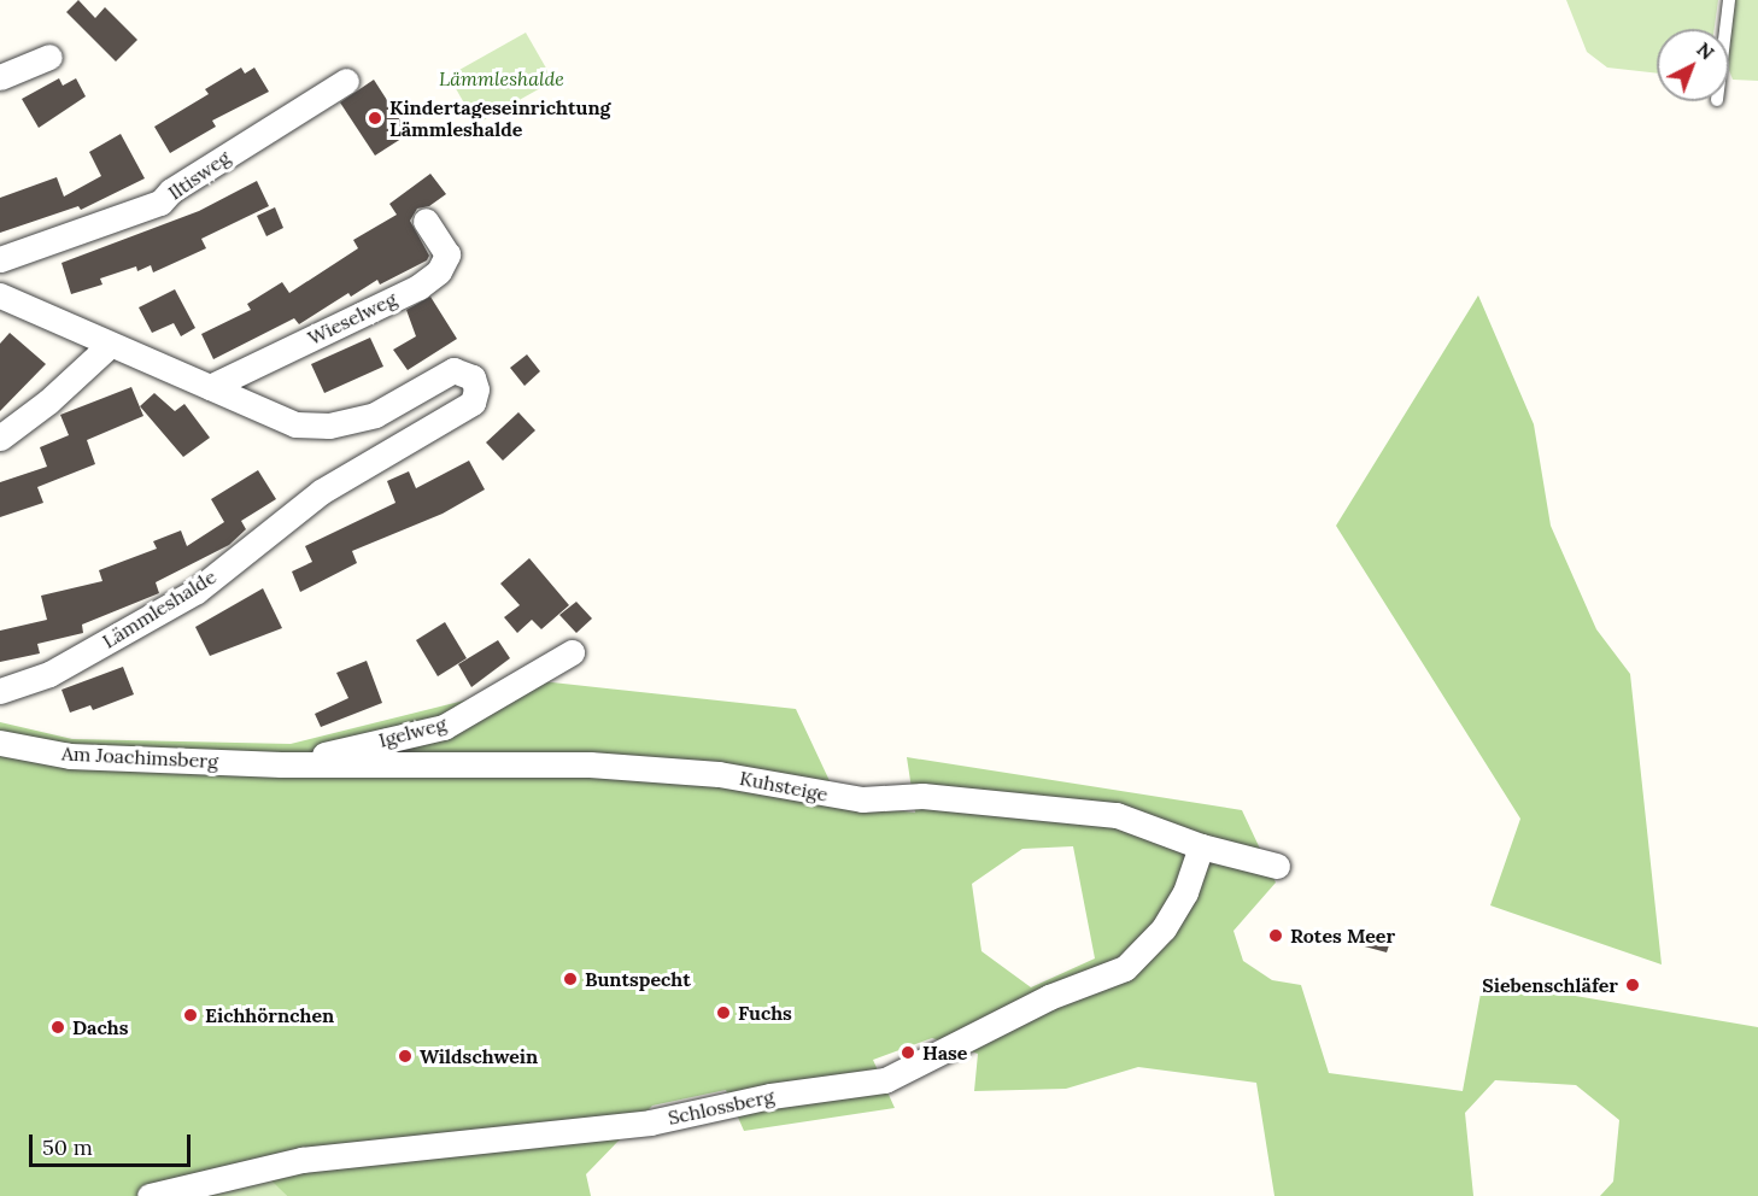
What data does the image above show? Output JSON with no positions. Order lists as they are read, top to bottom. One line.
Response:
{"streets":{"street":["Iltisweg","Wieselweg","Lämmleshalde","Igelweg","Am Joachimsberg","Kuhsteige","Schlossberg"]},"crossings":[["Wieselweg","Lämmleshalde"],["Igelweg","Am Joachimsberg"],["Igelweg","Kuhsteige"],["Am Joachimsberg","Kuhsteige"],["Kuhsteige","Schlossberg"]],"parks":["Lämmleshalde"],"places":["Kindertageseinrichtung Lämmleshalde","Rotes Meer","Buntspecht","Siebenschläfer","Fuchs","Eichhörnchen","Dachs","Hase","Wildschwein"],"scale_bar":"50 m","north":"top right"}
